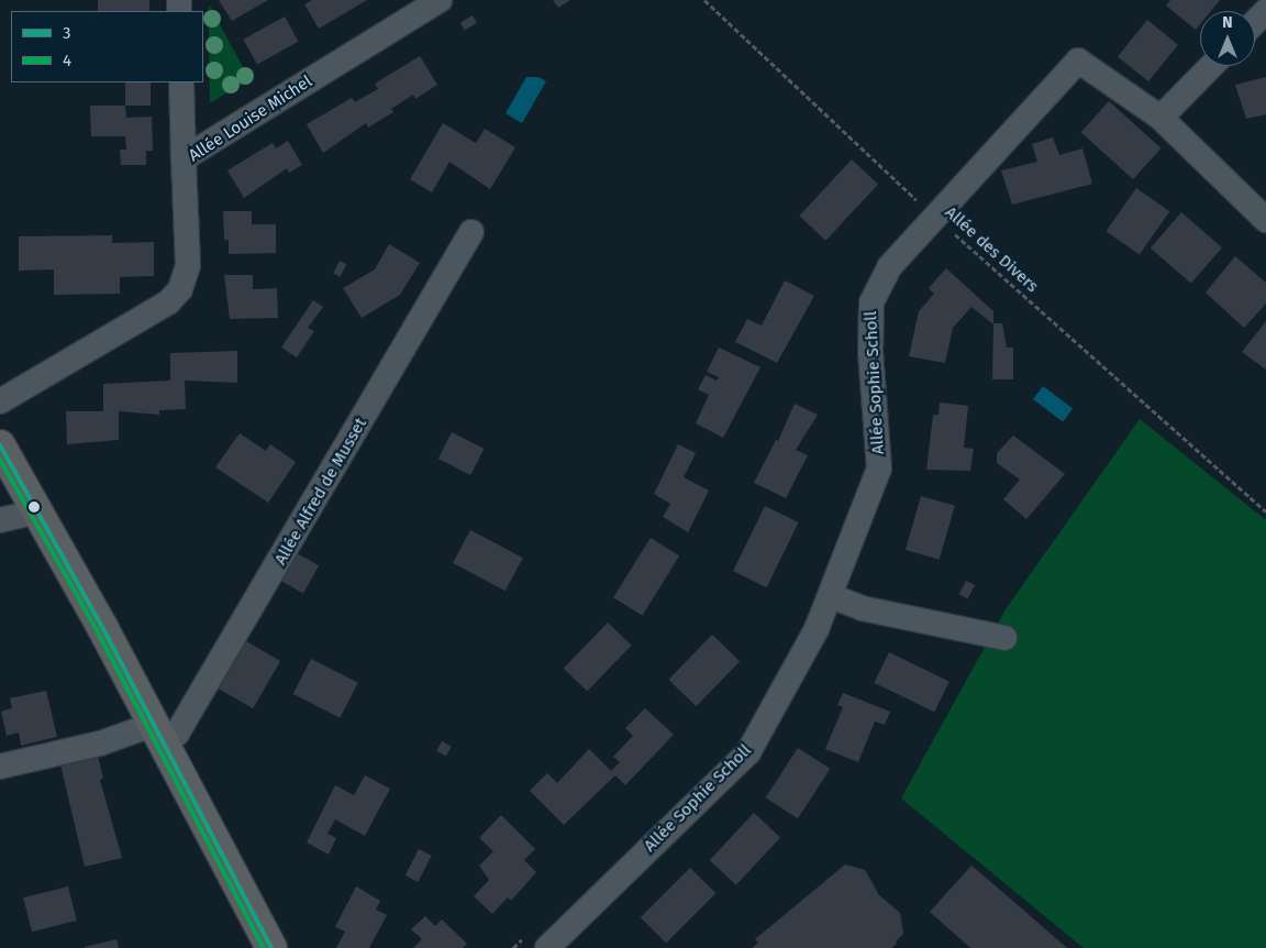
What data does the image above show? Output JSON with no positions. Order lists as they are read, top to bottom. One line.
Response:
{"streets":{"street":["Allée Louise Michel","Allée Sophie Scholl","Allée Alfred de Musset"],"path":["Allée des Divers"]},"crossings":[["Allée des Divers","Allée Sophie Scholl"]],"lines":["transit line 3","transit line 4"],"legend":["3","4"],"north":"top"}
